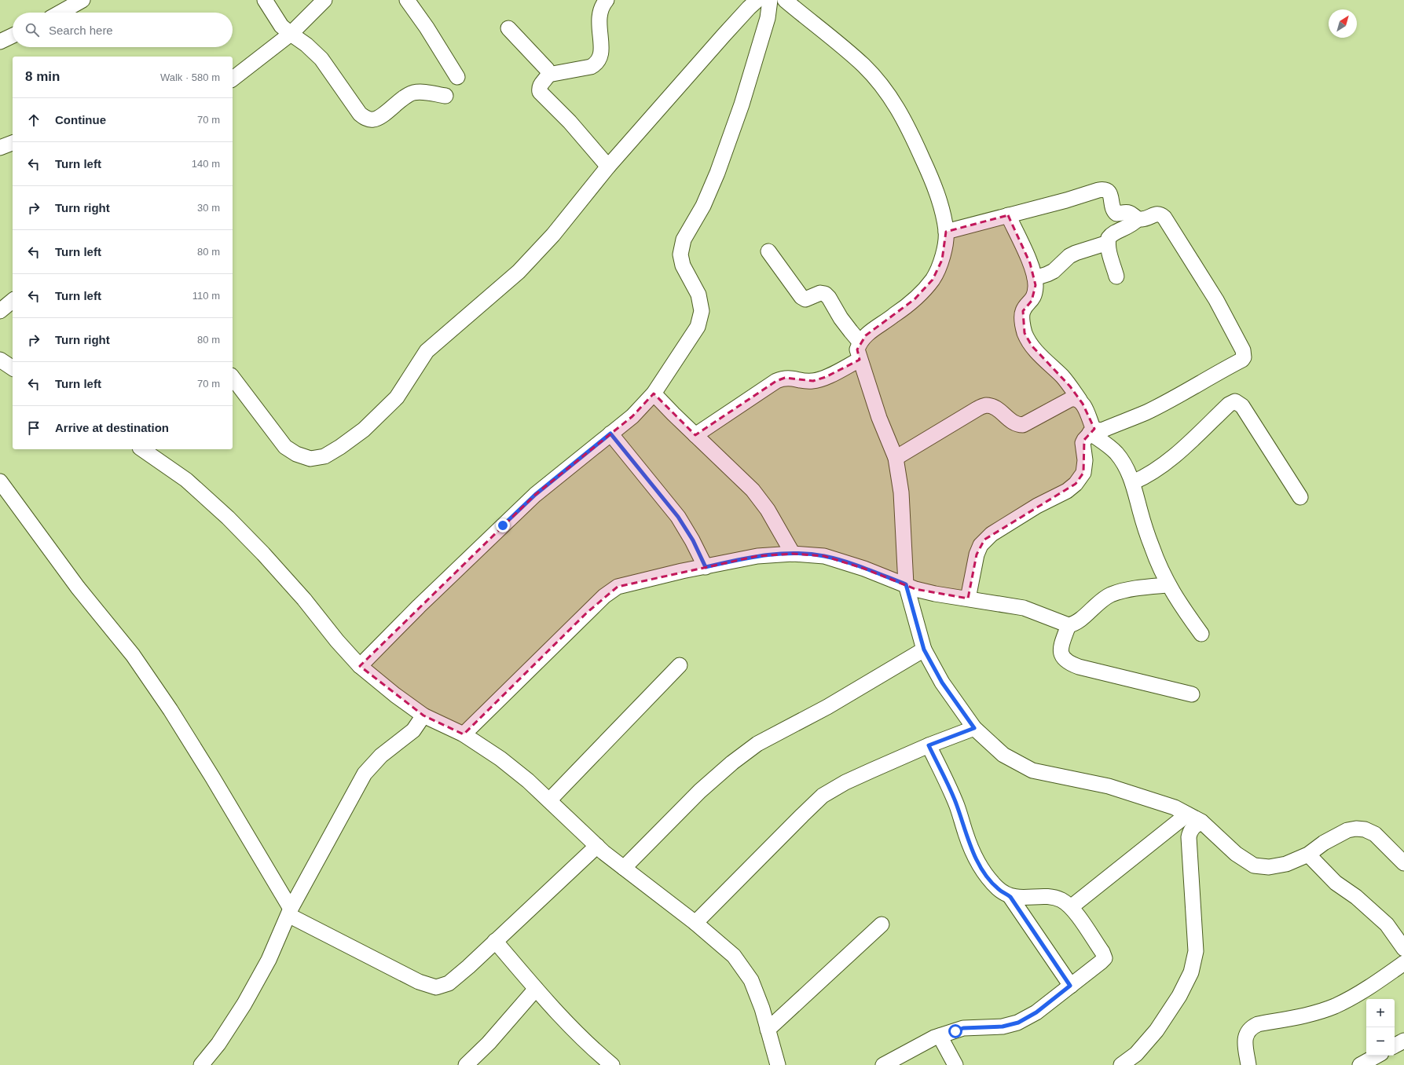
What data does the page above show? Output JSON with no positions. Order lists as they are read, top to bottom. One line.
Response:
{"north":"top right","page":{"search":"Search here","heading":["8 min","Walk · 580 m"],"list":[["Continue","70 m"],["Turn left","140 m"],["Turn right","30 m"],["Turn left","80 m"],["Turn left","110 m"],["Turn right","80 m"],["Turn left","70 m"],"Arrive at destination"],"map_buttons":["+","−"]}}
